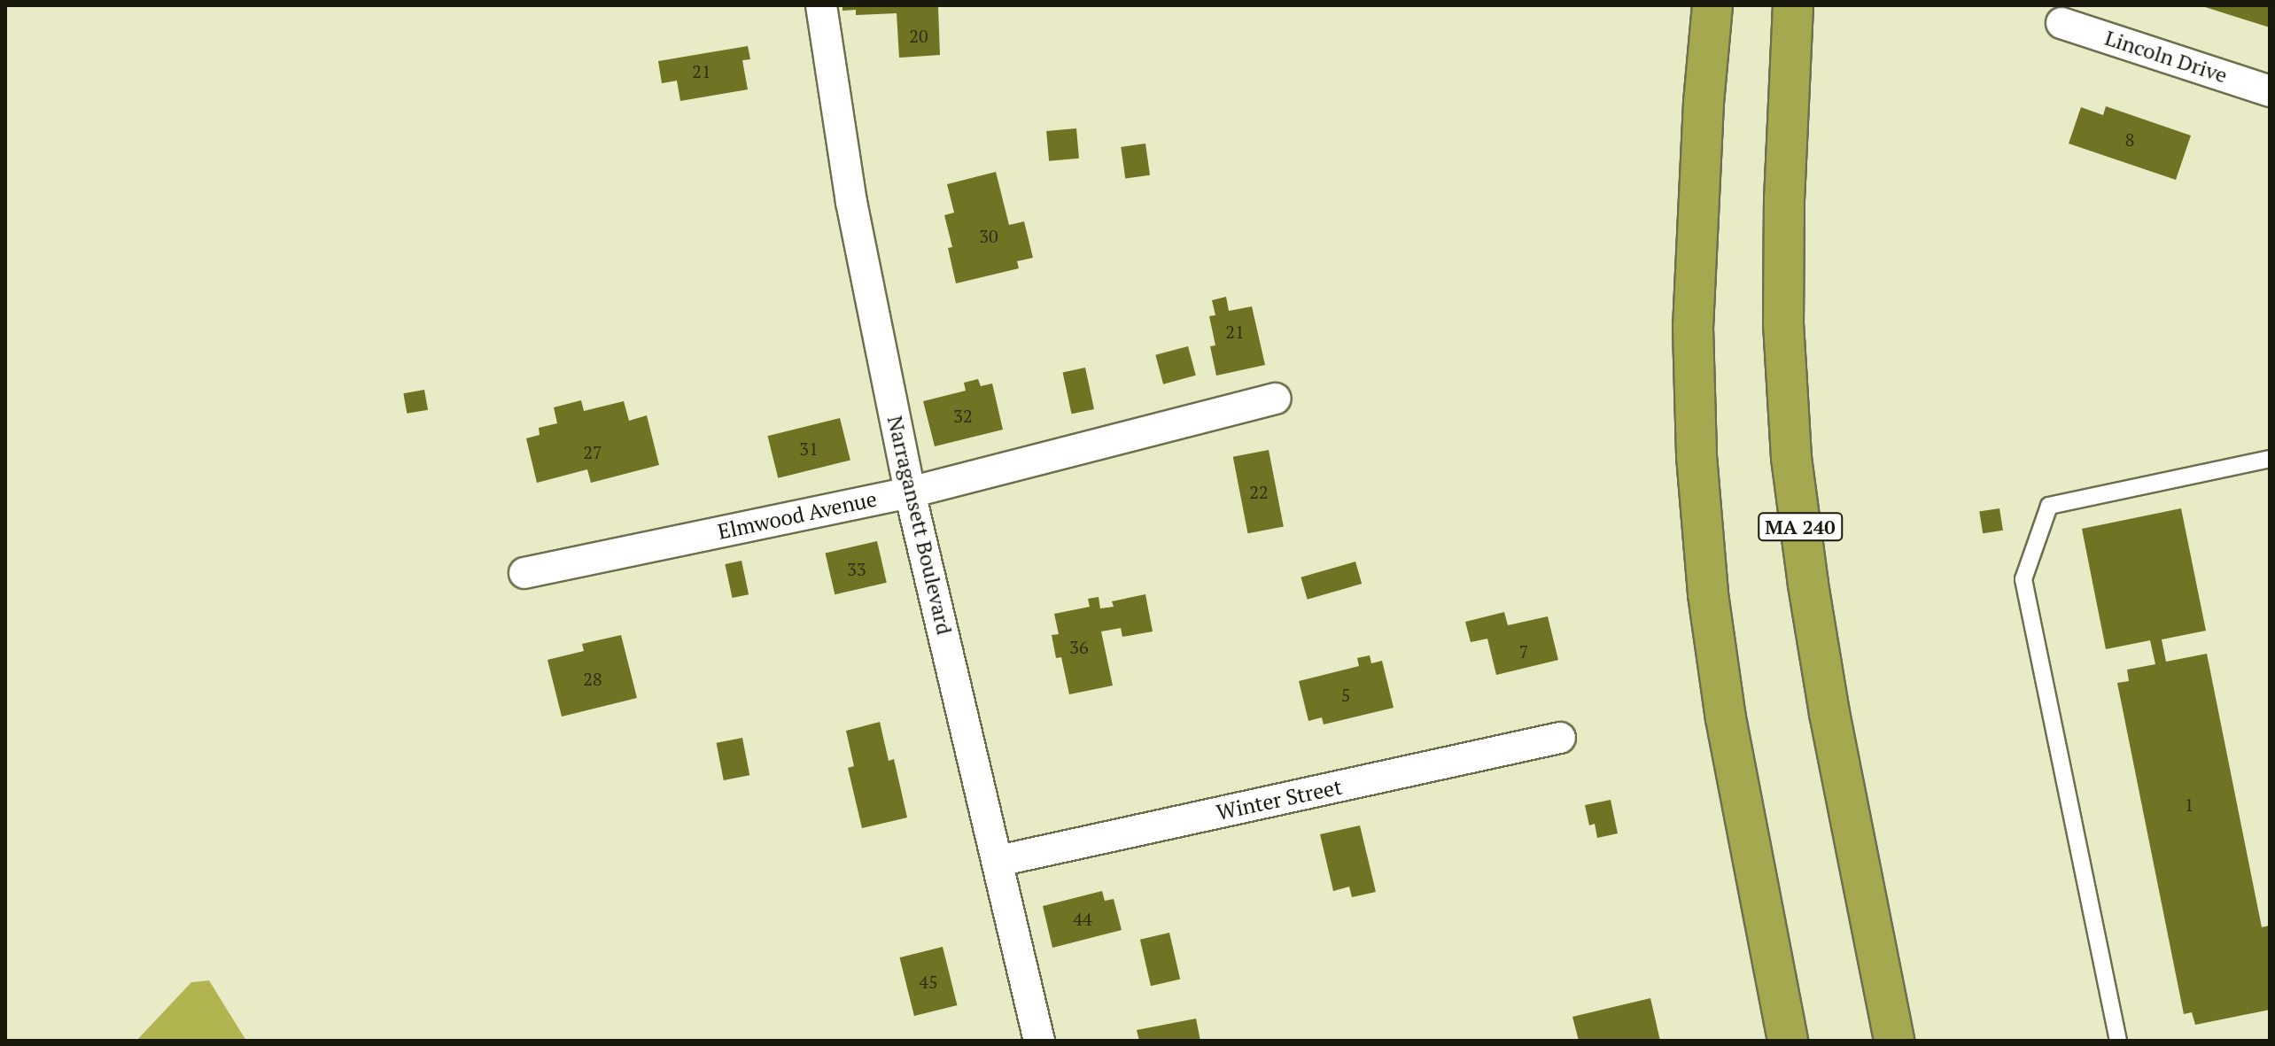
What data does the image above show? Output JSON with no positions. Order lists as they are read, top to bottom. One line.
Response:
{"streets":{"highway":["MA 240"],"street":["Lincoln Drive","Elmwood Avenue","Narragansett Boulevard","Winter Street"]},"crossings":[["Elmwood Avenue","Narragansett Boulevard"],["Narragansett Boulevard","Winter Street"]],"house_numbers":["20","21","8","30","21","32","31","27","22","33","36","7","28","5","1","44","45"]}
